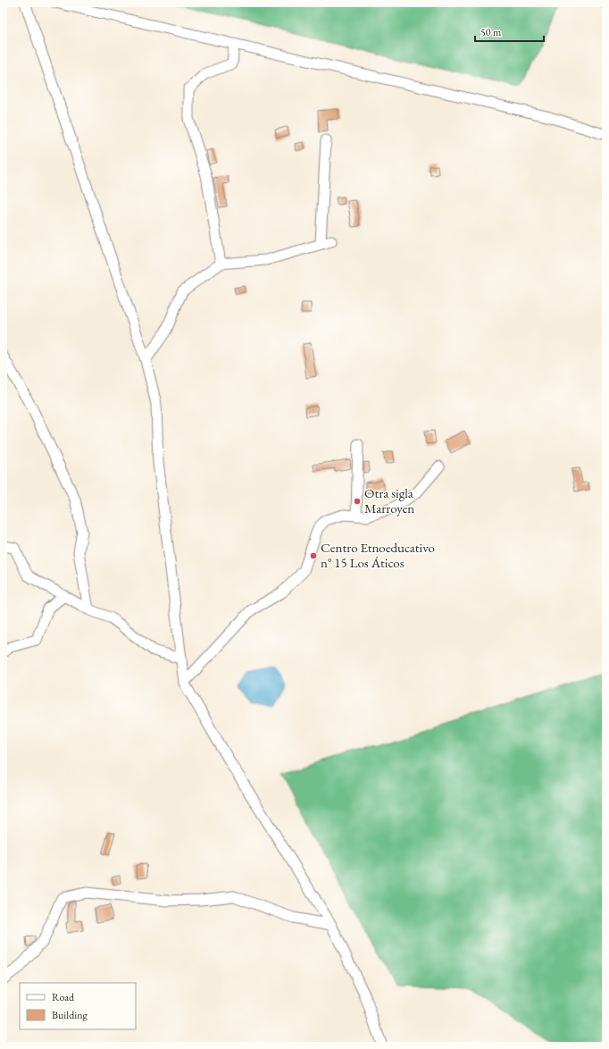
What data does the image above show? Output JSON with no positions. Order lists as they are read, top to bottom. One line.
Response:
{"places":["Otra sigla Marroyen","Centro Etnoeducativo n° 15 Los Áticos"],"legend":["Road","Building"],"scale_bar":"50 m"}
